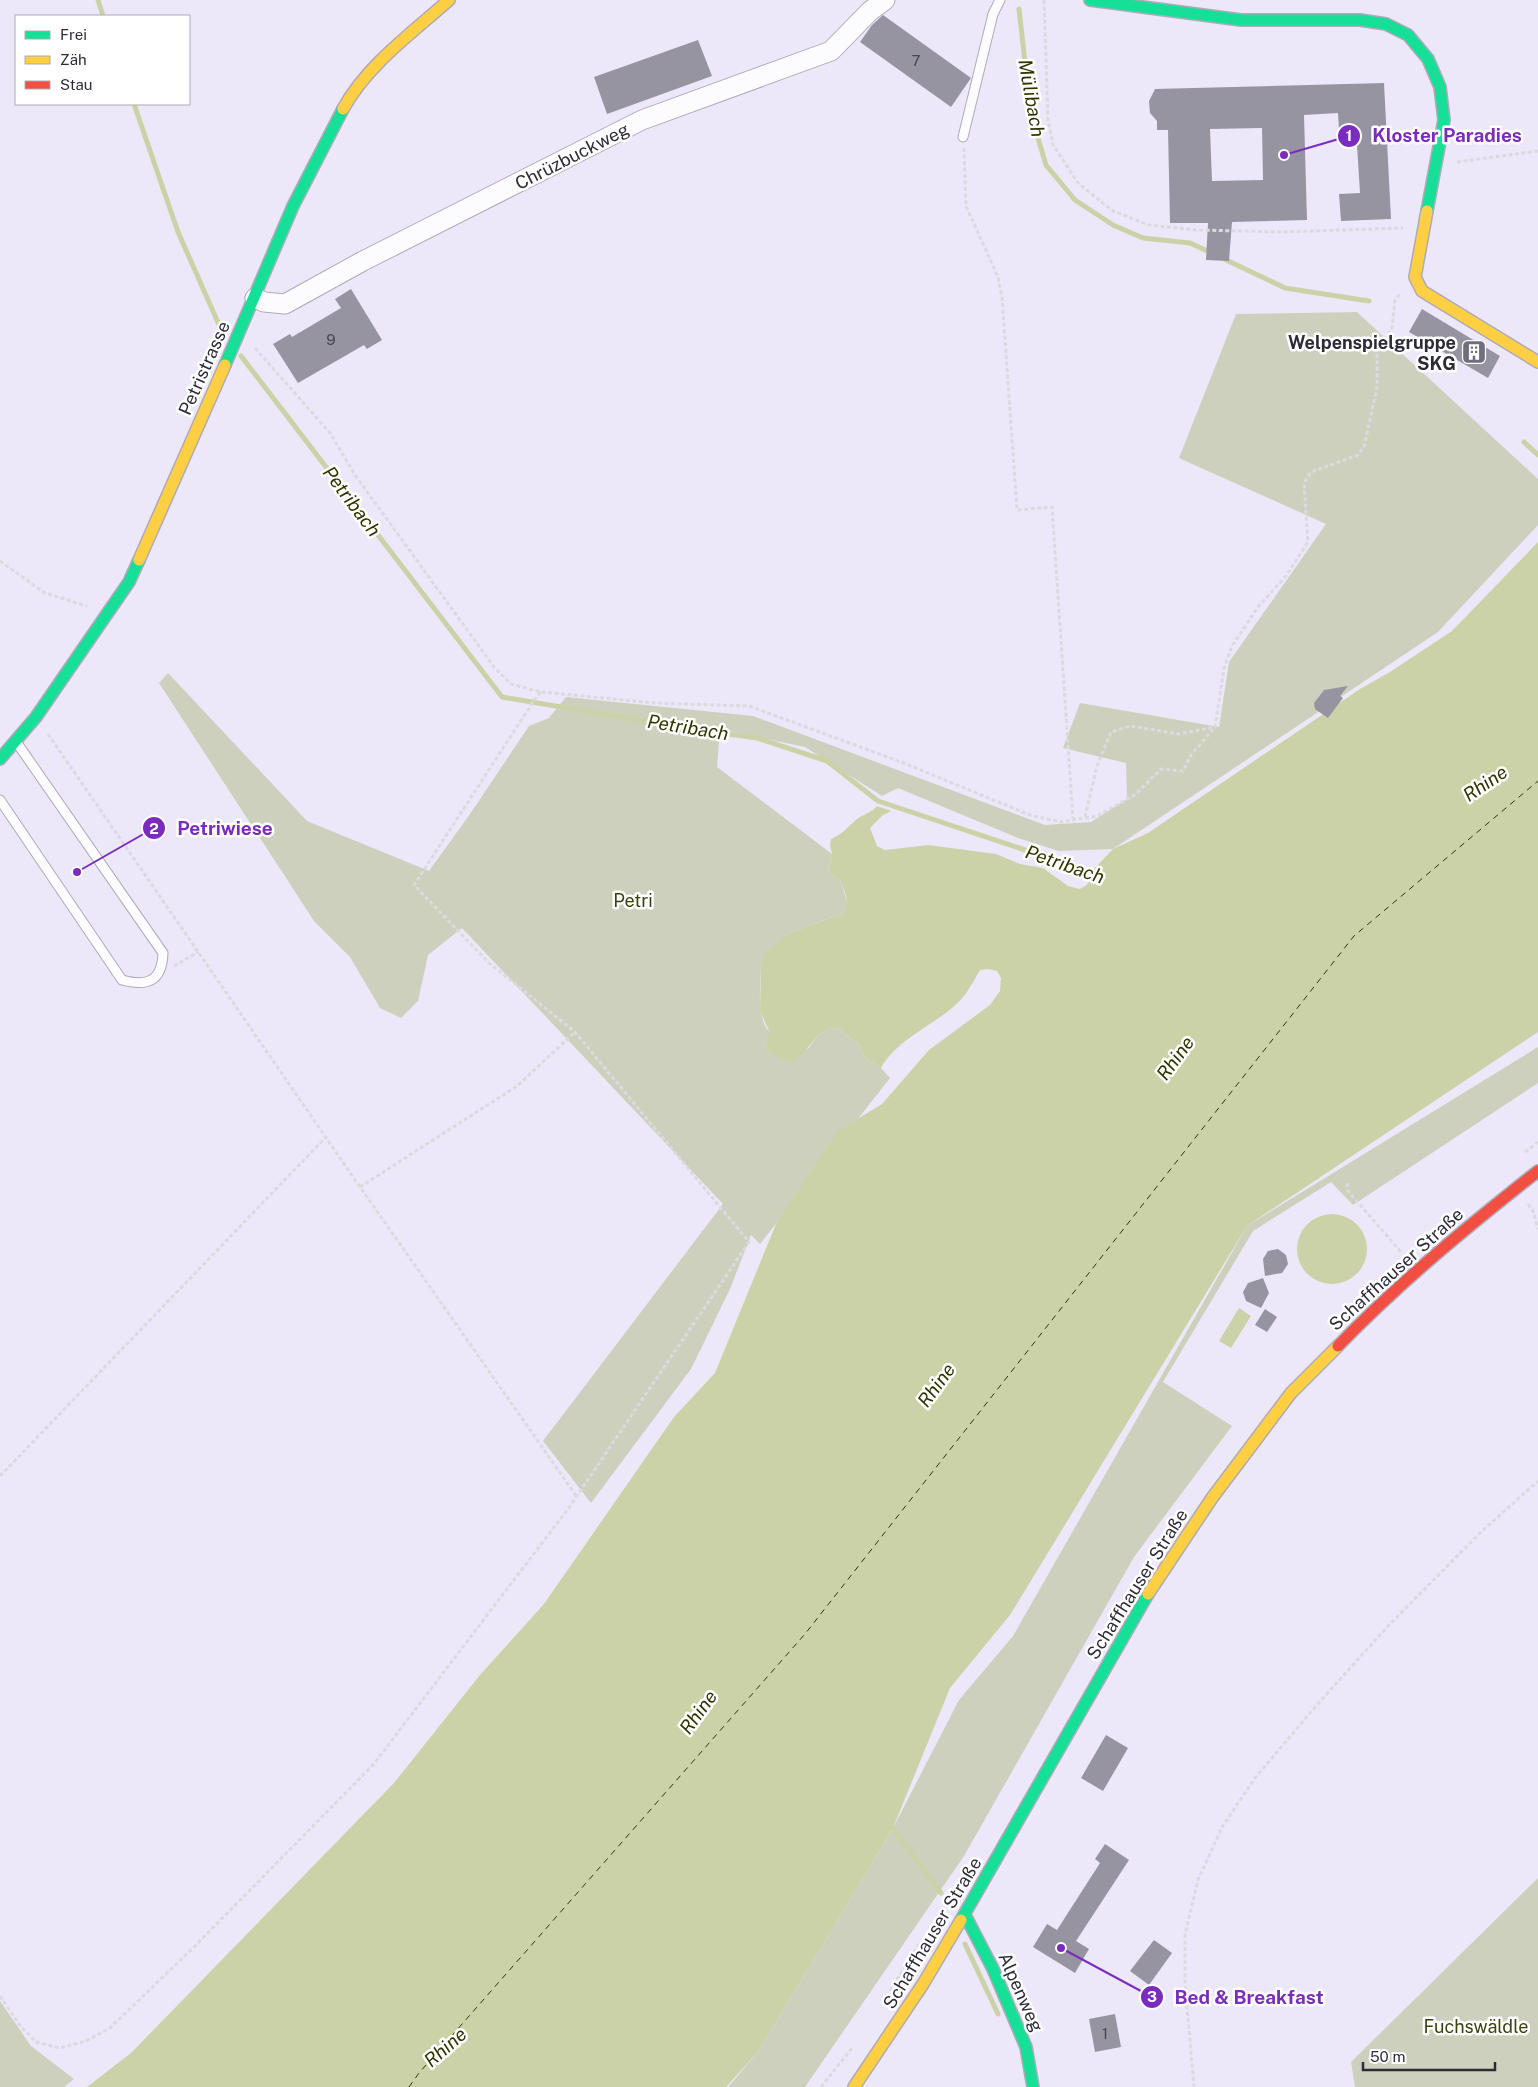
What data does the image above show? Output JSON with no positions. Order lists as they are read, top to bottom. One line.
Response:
{"streets":{"street":["Chrüzbuckweg","Petristrasse","Schaffhauser Straße","Alpenweg"]},"crossings":[["Chrüzbuckweg","Petristrasse"],["Schaffhauser Straße","Alpenweg"]],"water":["Mülibach","Petribach","Rhine"],"parks":["Petri","Fuchswäldle"],"places":{"other":["Kloster Paradies","Petriwiese","Bed & Breakfast"],"building":["Welpenspielgruppe SKG"]},"house_numbers":["7","9","1"],"legend":["Frei","Zäh","Stau"],"scale_bar":"50 m"}
